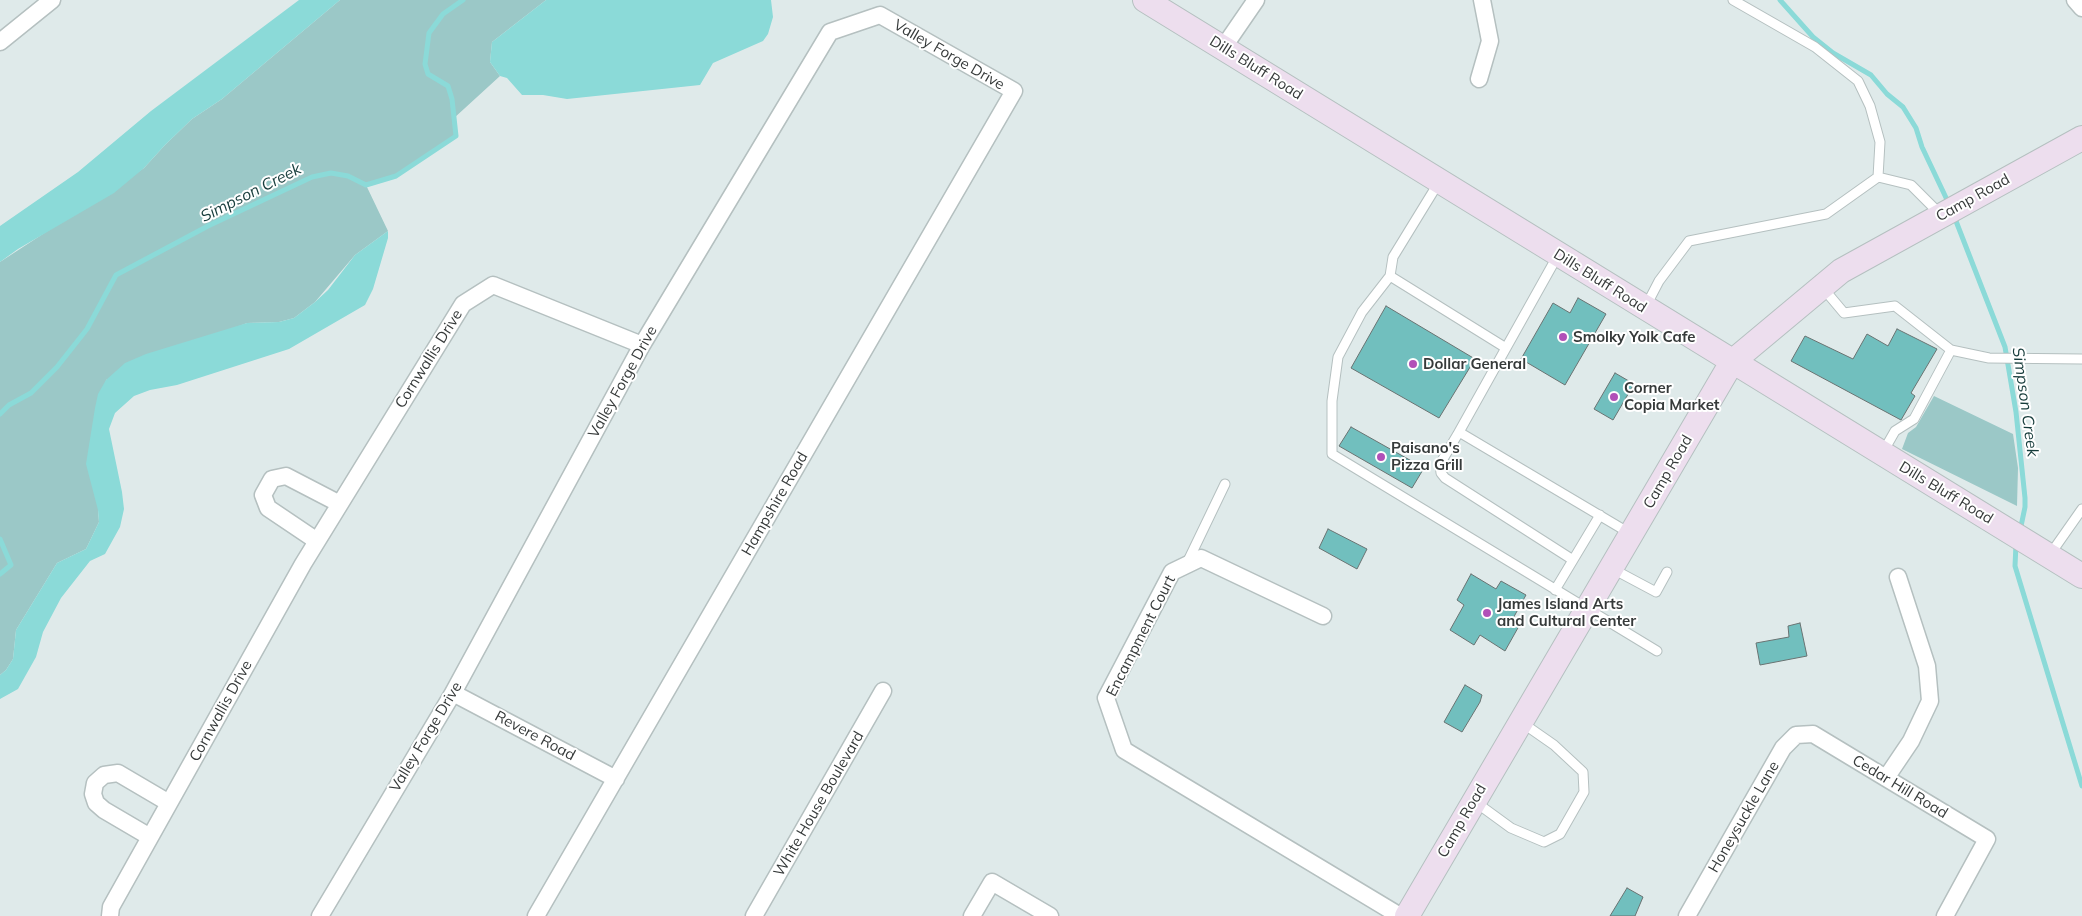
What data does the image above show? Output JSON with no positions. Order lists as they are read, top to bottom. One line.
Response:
{"streets":{"street":["Valley Forge Drive","Dills Bluff Road","Camp Road","Cornwallis Drive","Hampshire Road","Encampment Court","Revere Road","Cedar Hill Road","White House Boulevard","Honeysuckle Lane"]},"crossings":[["Valley Forge Drive","Cornwallis Drive"],["Valley Forge Drive","Hampshire Road"],["Valley Forge Drive","Revere Road"],["Dills Bluff Road","Camp Road"],["Hampshire Road","Revere Road"],["Cedar Hill Road","Honeysuckle Lane"]],"water":["Simpson Creek"],"places":["Smolky Yolk Cafe","Dollar General","Corner Copia Market","Paisano's Pizza Grill","James Island Arts and Cultural Center"]}
